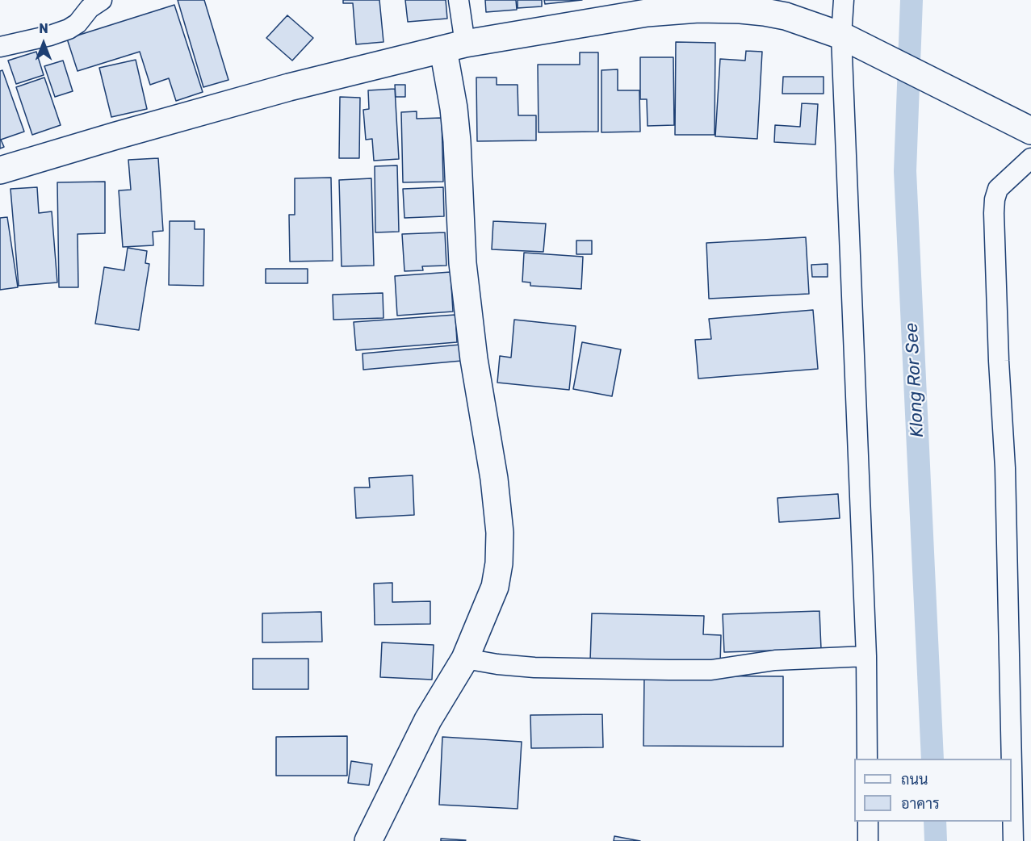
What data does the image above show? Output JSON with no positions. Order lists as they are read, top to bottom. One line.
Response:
{"water":["Klong Ror See"],"legend":["ถนน","อาคาร"],"north":"top"}
